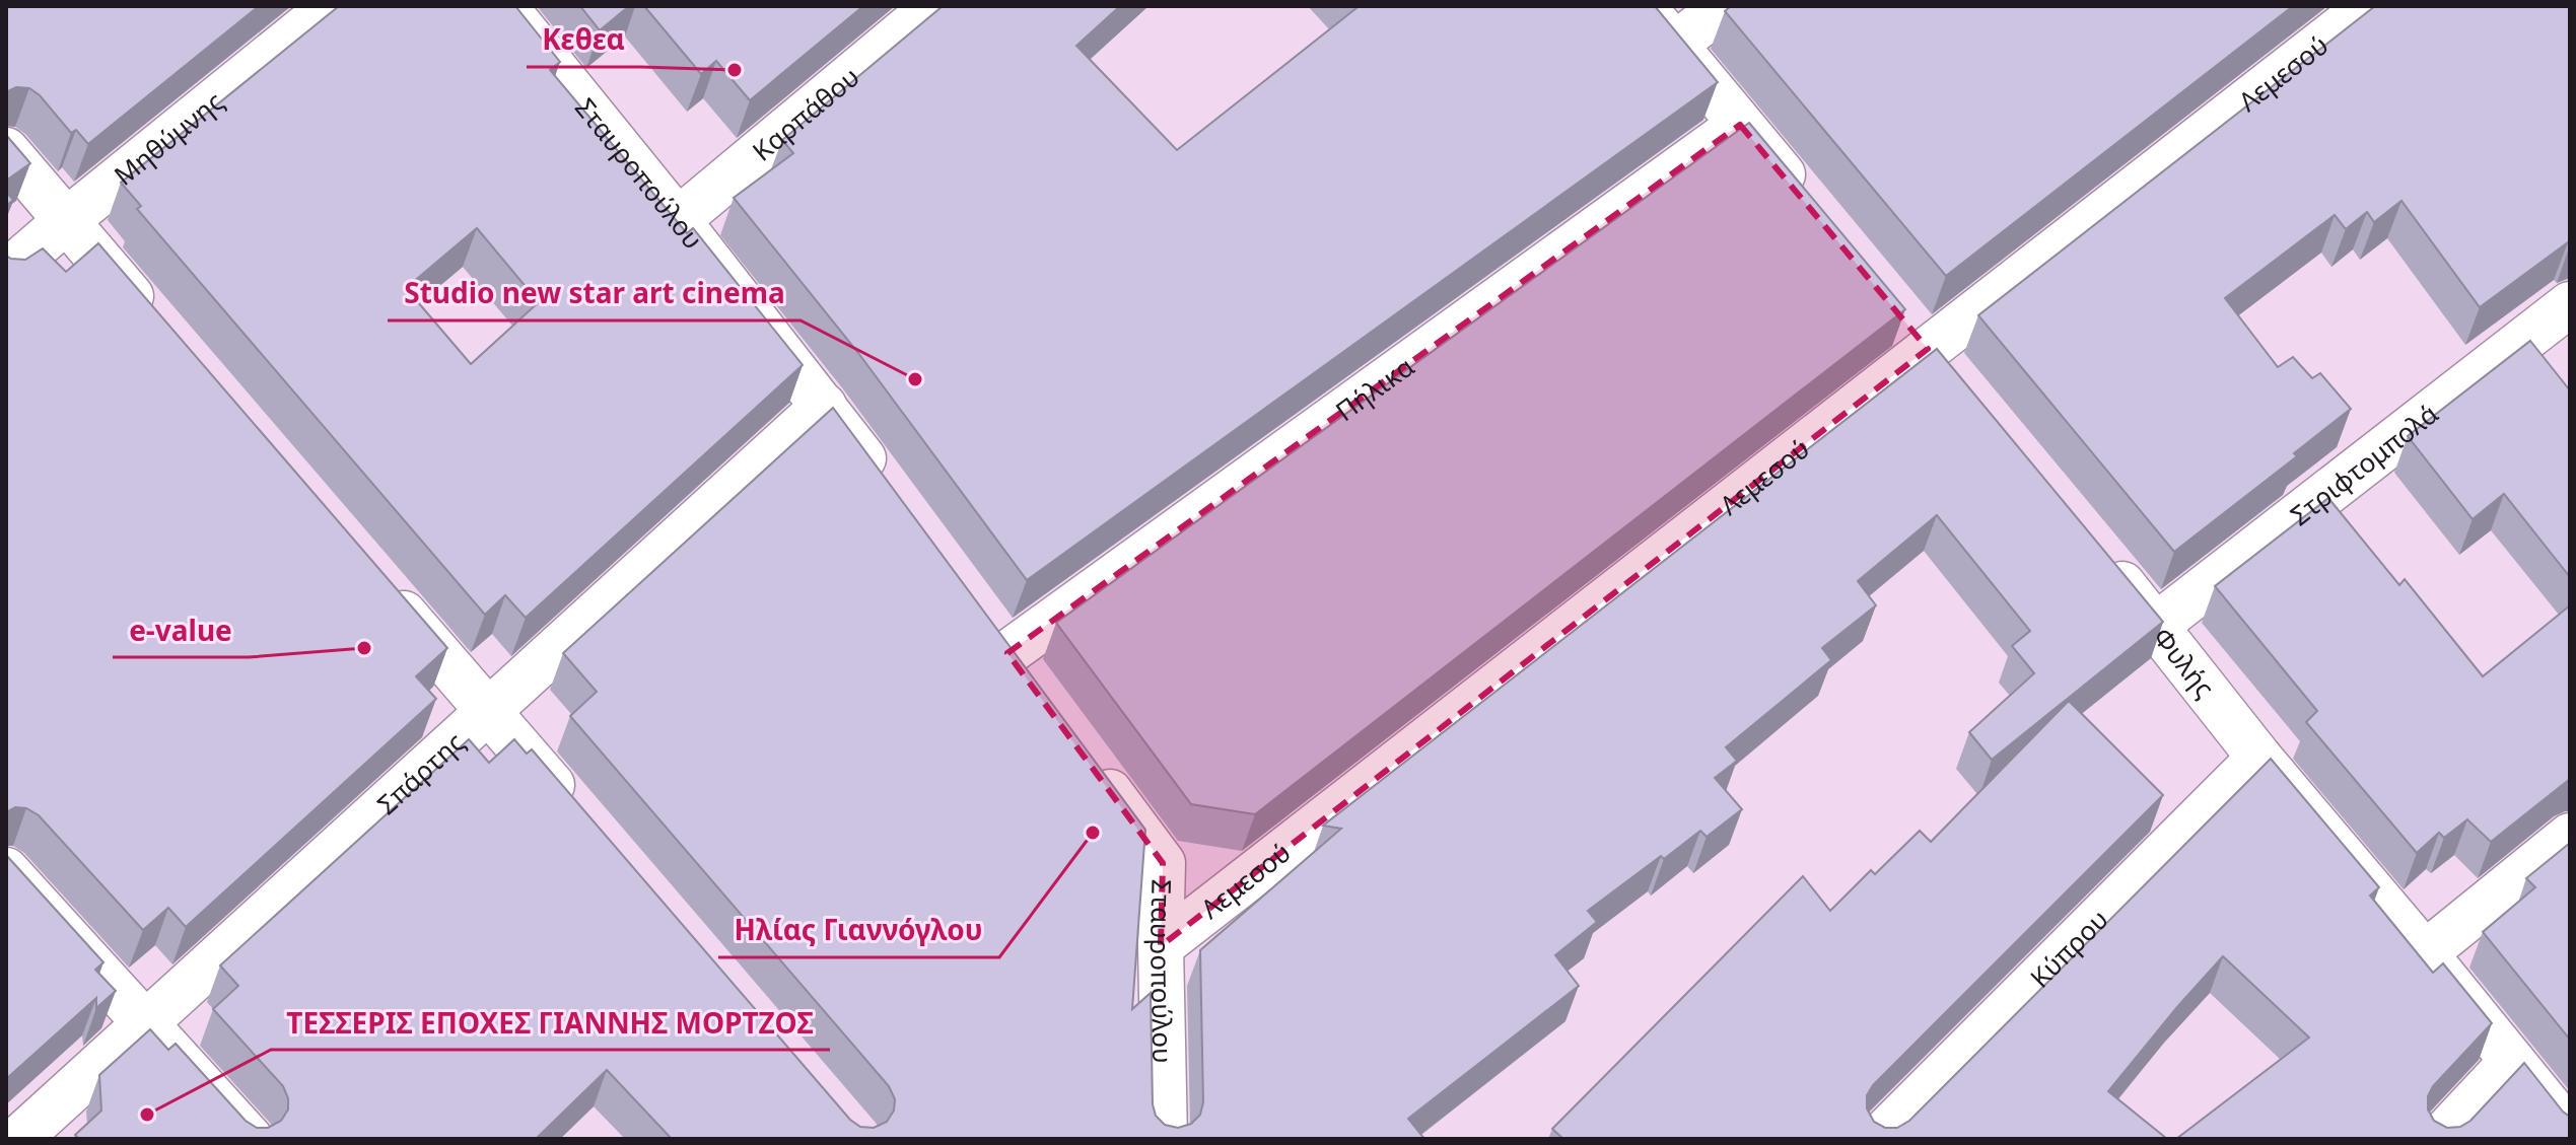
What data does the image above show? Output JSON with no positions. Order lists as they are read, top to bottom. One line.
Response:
{"streets":{"street":["Λεμεσού","Καρπάθου","Μηθύμνης","Σταυροπούλου","Πήλικα","Στριφτομπολά","Φυλής","Σπάρτης","Κύπρου"]},"crossings":[["Λεμεσού","Σταυροπούλου"],["Καρπάθου","Σταυροπούλου"],["Σταυροπούλου","Σπάρτης"],["Στριφτομπολά","Φυλής"],["Φυλής","Κύπρου"]],"places":["Κεθεα","Studio new star art cinema","e-value","Ηλίας Γιαννόγλου","ΤΕΣΣΕΡΙΣ ΕΠΟΧΕΣ ΓΙΑΝΝΗΣ ΜΟΡΤΖΟΣ"]}
